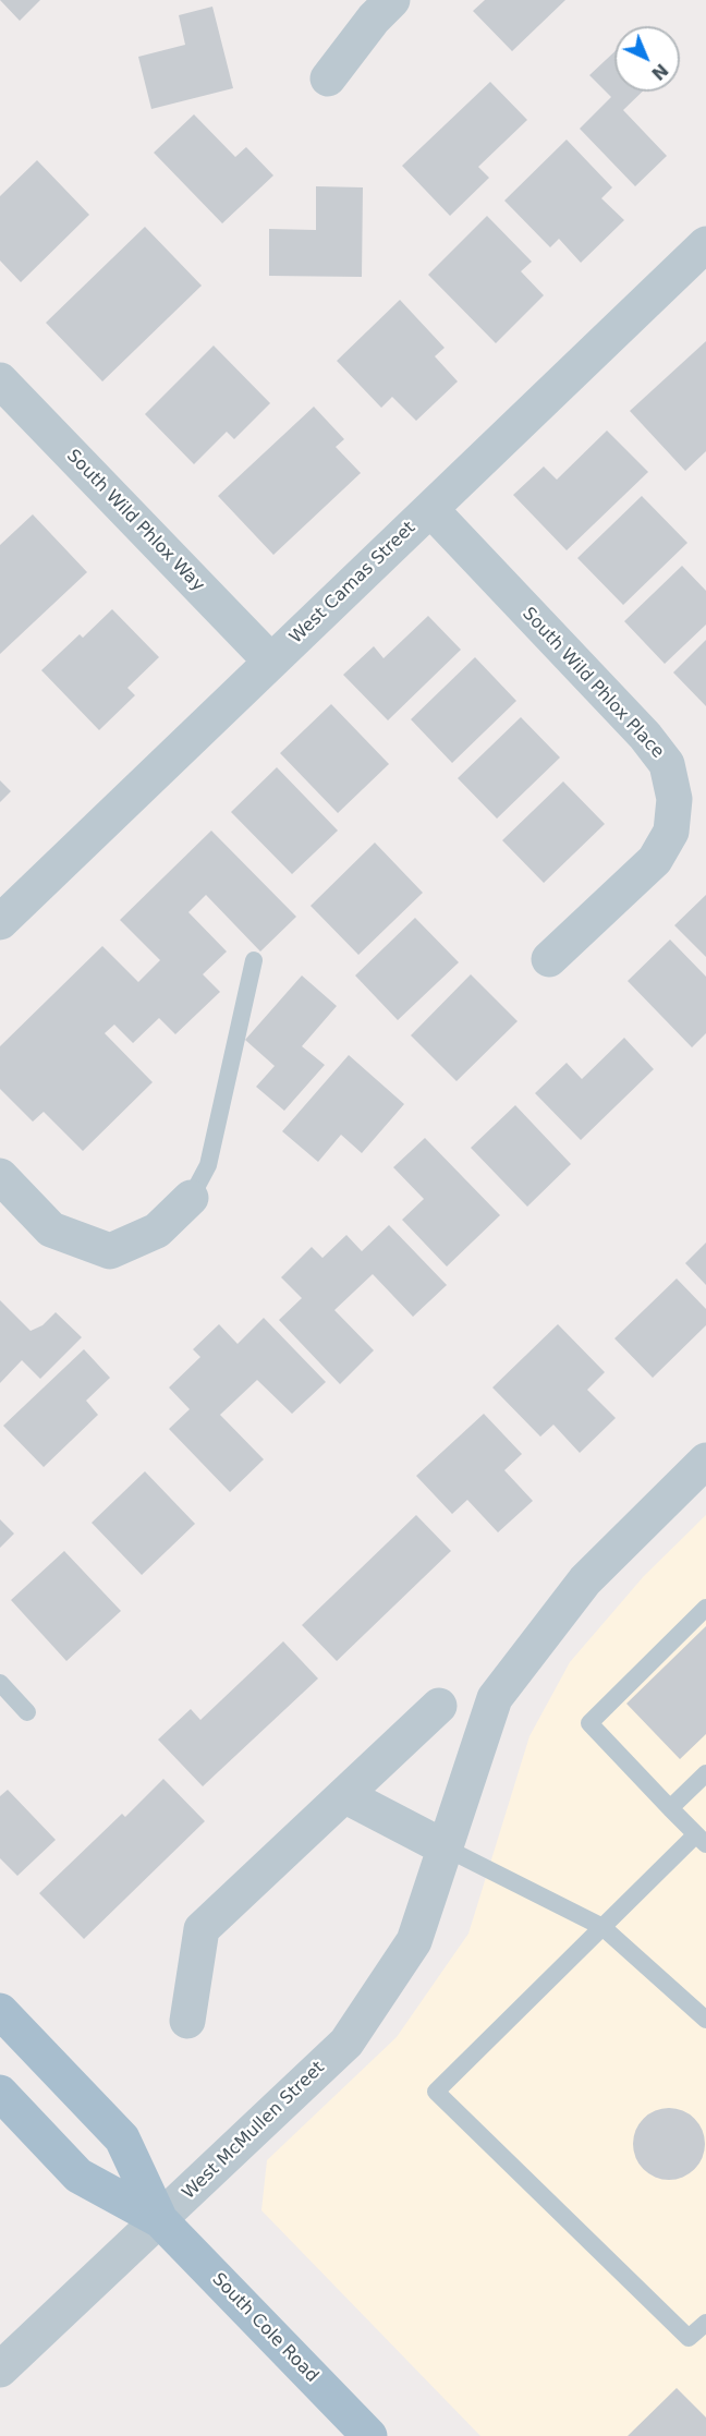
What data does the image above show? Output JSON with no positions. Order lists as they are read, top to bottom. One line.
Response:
{"streets":{"main road":["South Cole Road"],"street":["South Wild Phlox Way","West Camas Street","South Wild Phlox Place","West McMullen Street"]},"crossings":[["South Wild Phlox Way","West Camas Street"],["West Camas Street","South Wild Phlox Place"],["West McMullen Street","South Cole Road"]],"north":"bottom right"}
